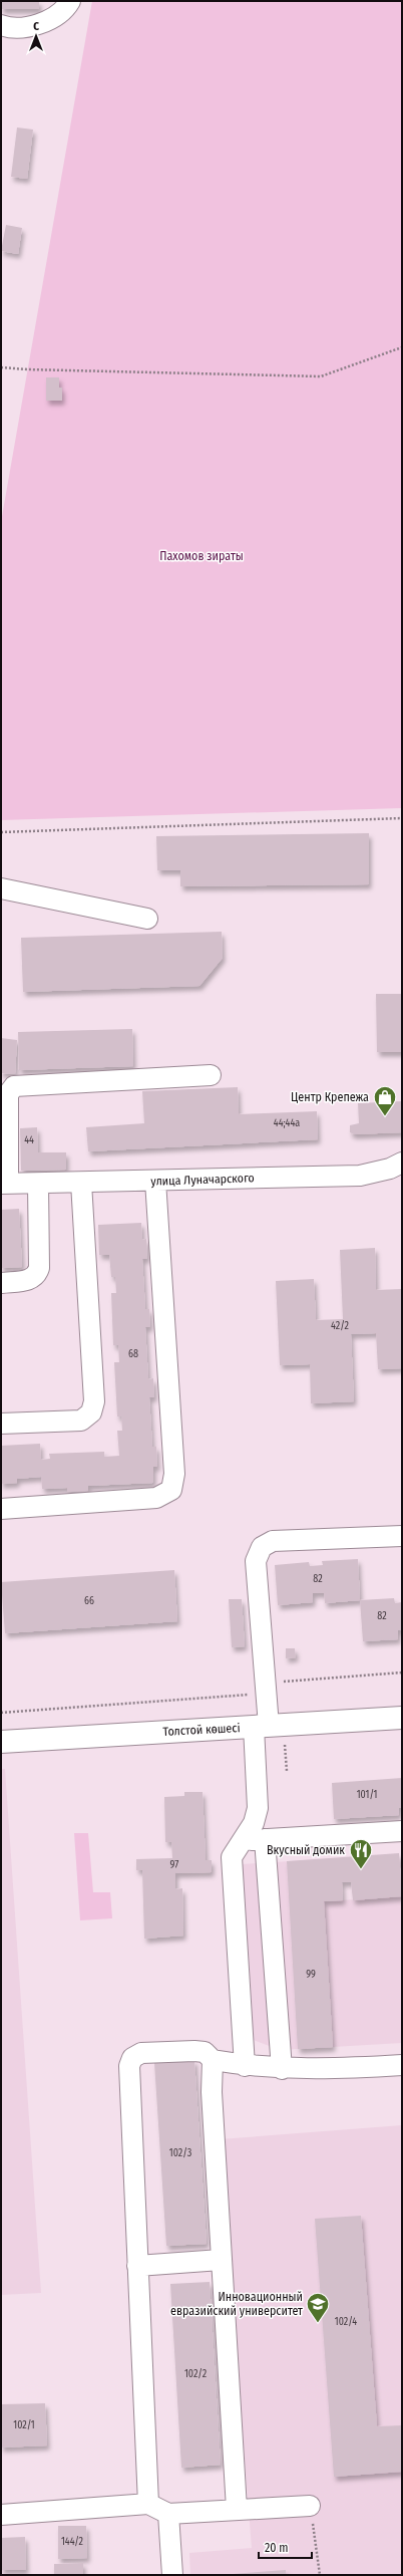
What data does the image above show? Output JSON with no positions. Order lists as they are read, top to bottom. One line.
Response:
{"streets":{"main road":["Толстой көшесі"],"street":["улица Луначарского"]},"parks":["Пахомов зираты"],"places":{"shop":["Центр Крепежа"],"restaurant":["Вкусный домик"],"school or university":["Инновационный евразийский университет"]},"house_numbers":["44;44а","44","42/2","68","82","66","82","101/1","97","99","102/3","102/4","102/2","102/1","144/2"],"scale_bar":"20 m","north":"top"}
